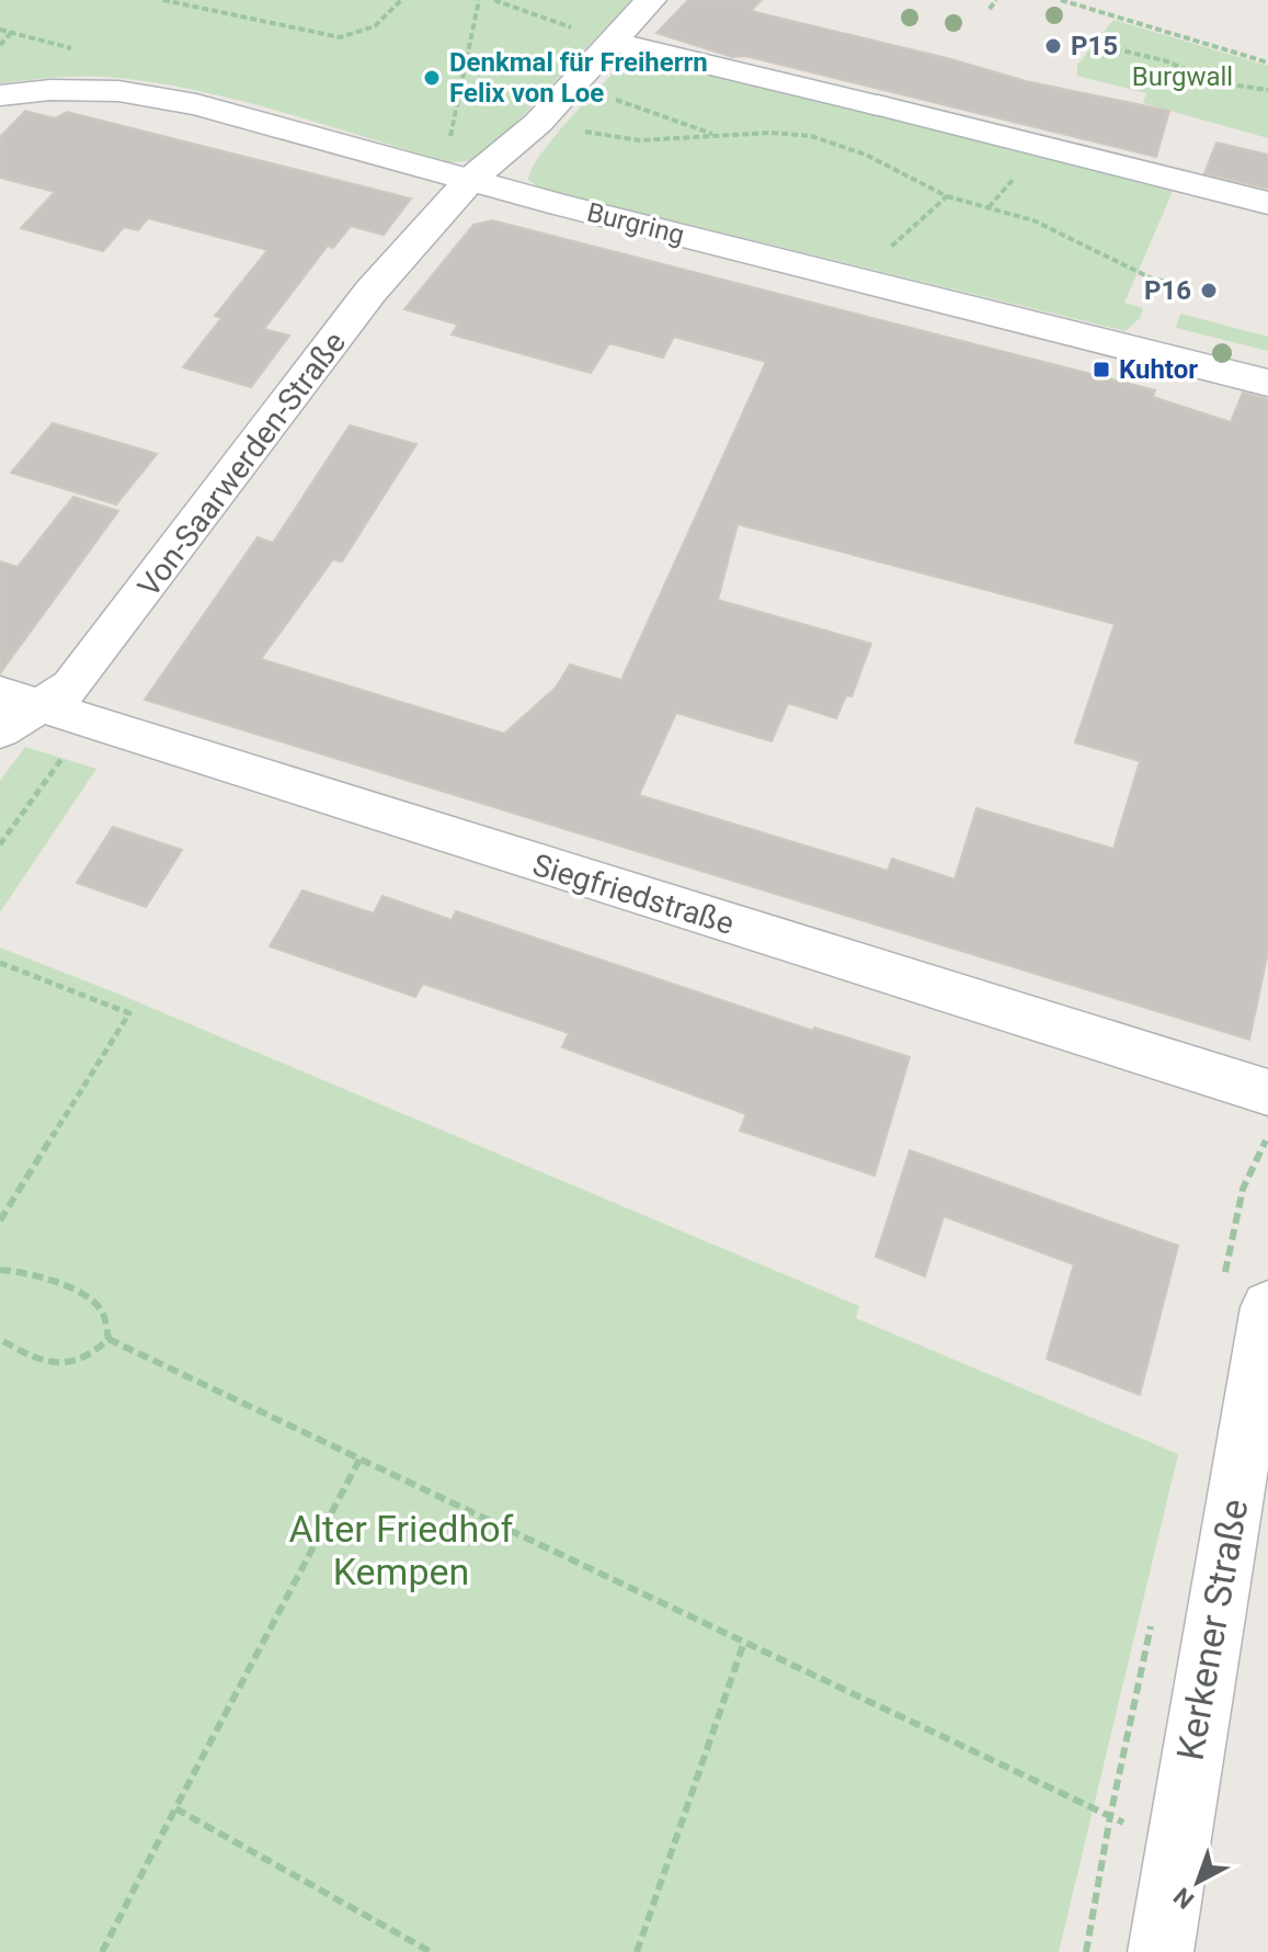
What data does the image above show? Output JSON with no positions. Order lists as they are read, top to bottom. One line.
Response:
{"streets":{"street":["Burgring","Von-Saarwerden-Straße","Siegfriedstraße","Kerkener Straße"]},"crossings":[["Burgring","Von-Saarwerden-Straße"],["Von-Saarwerden-Straße","Siegfriedstraße"]],"parks":["Burgwall","Alter Friedhof Kempen"],"places":{"other":["P15","Denkmal für Freiherrn Felix von Loe","P16"],"transit":["Kuhtor"]},"north":"bottom left"}
